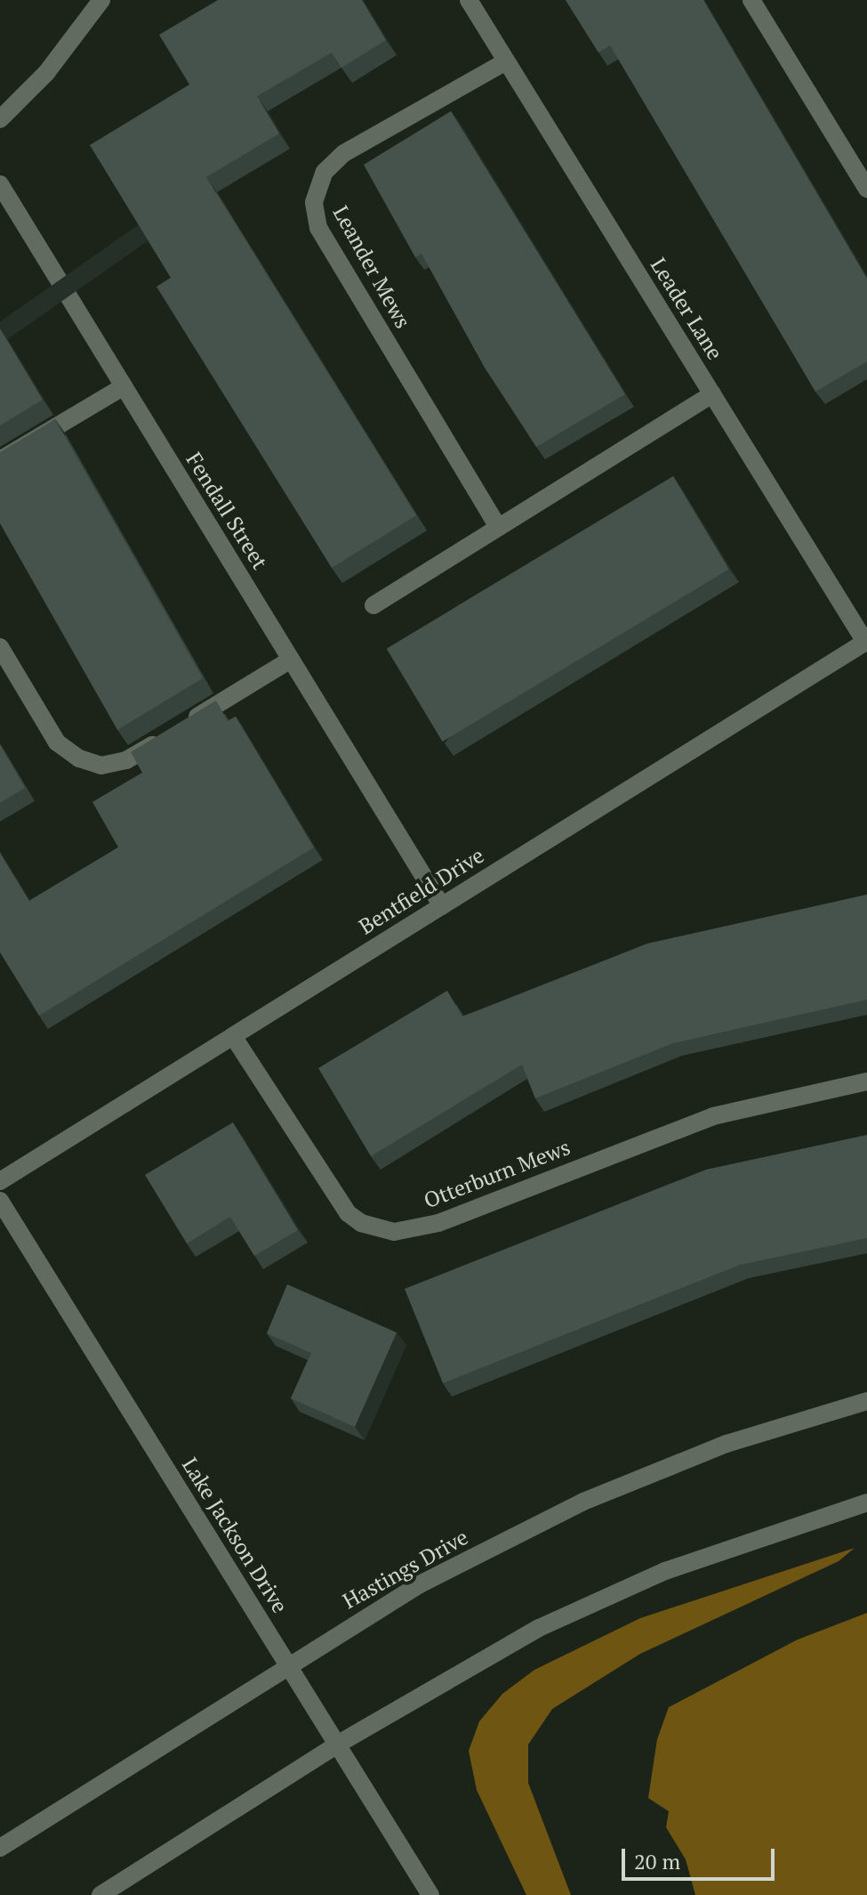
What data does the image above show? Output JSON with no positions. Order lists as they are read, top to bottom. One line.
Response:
{"streets":{"street":["Leander Mews","Leader Lane","Fendall Street","Bentfield Drive","Otterburn Mews","Lake Jackson Drive","Hastings Drive"]},"crossings":[["Leander Mews","Leader Lane"],["Leader Lane","Bentfield Drive"],["Fendall Street","Bentfield Drive"],["Bentfield Drive","Otterburn Mews"],["Lake Jackson Drive","Hastings Drive"]],"scale_bar":"20 m"}
